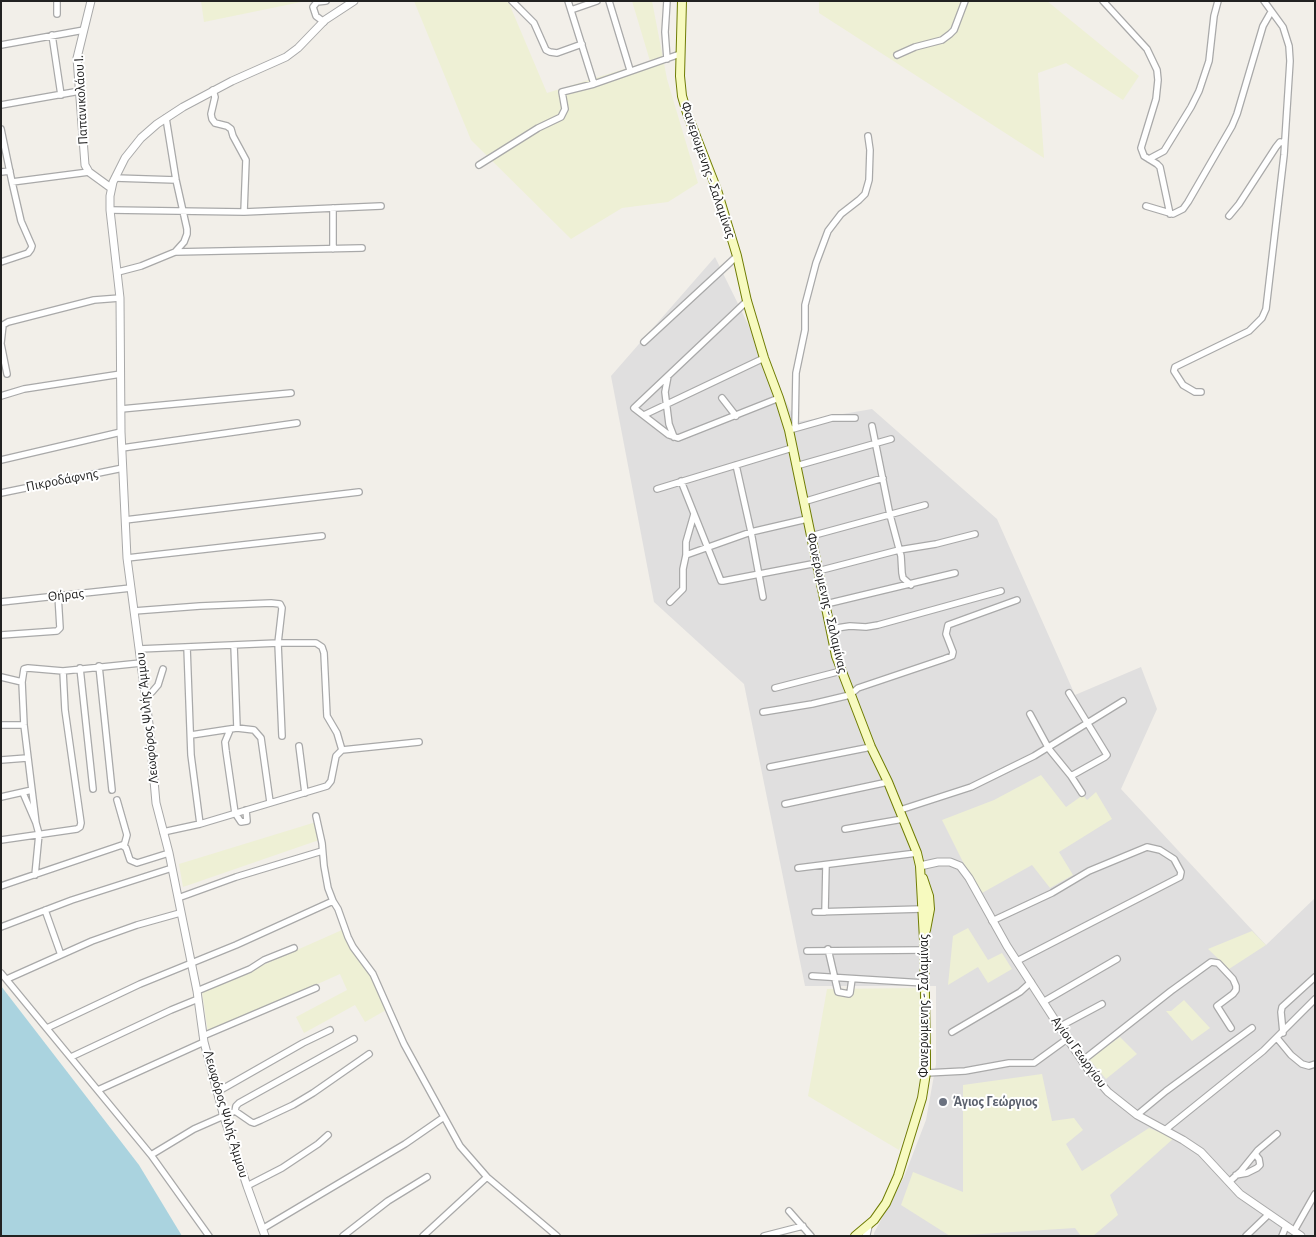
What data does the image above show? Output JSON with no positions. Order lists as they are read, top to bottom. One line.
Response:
{"streets":{"main road":["Φανερωμενης - Σαλαμίνας"],"street":["Παπανικολάου Ι.","Πικροδάφνης","Θήρας","Λεωφόρος Ψιλής Άμμου","Αγίου Γεωργίου"]},"crossings":[["Φανερωμενης - Σαλαμίνας","Αγίου Γεωργίου"],["Πικροδάφνης","Λεωφόρος Ψιλής Άμμου"],["Θήρας","Λεωφόρος Ψιλής Άμμου"]],"places":["Άγιος Γεώργιος"]}
